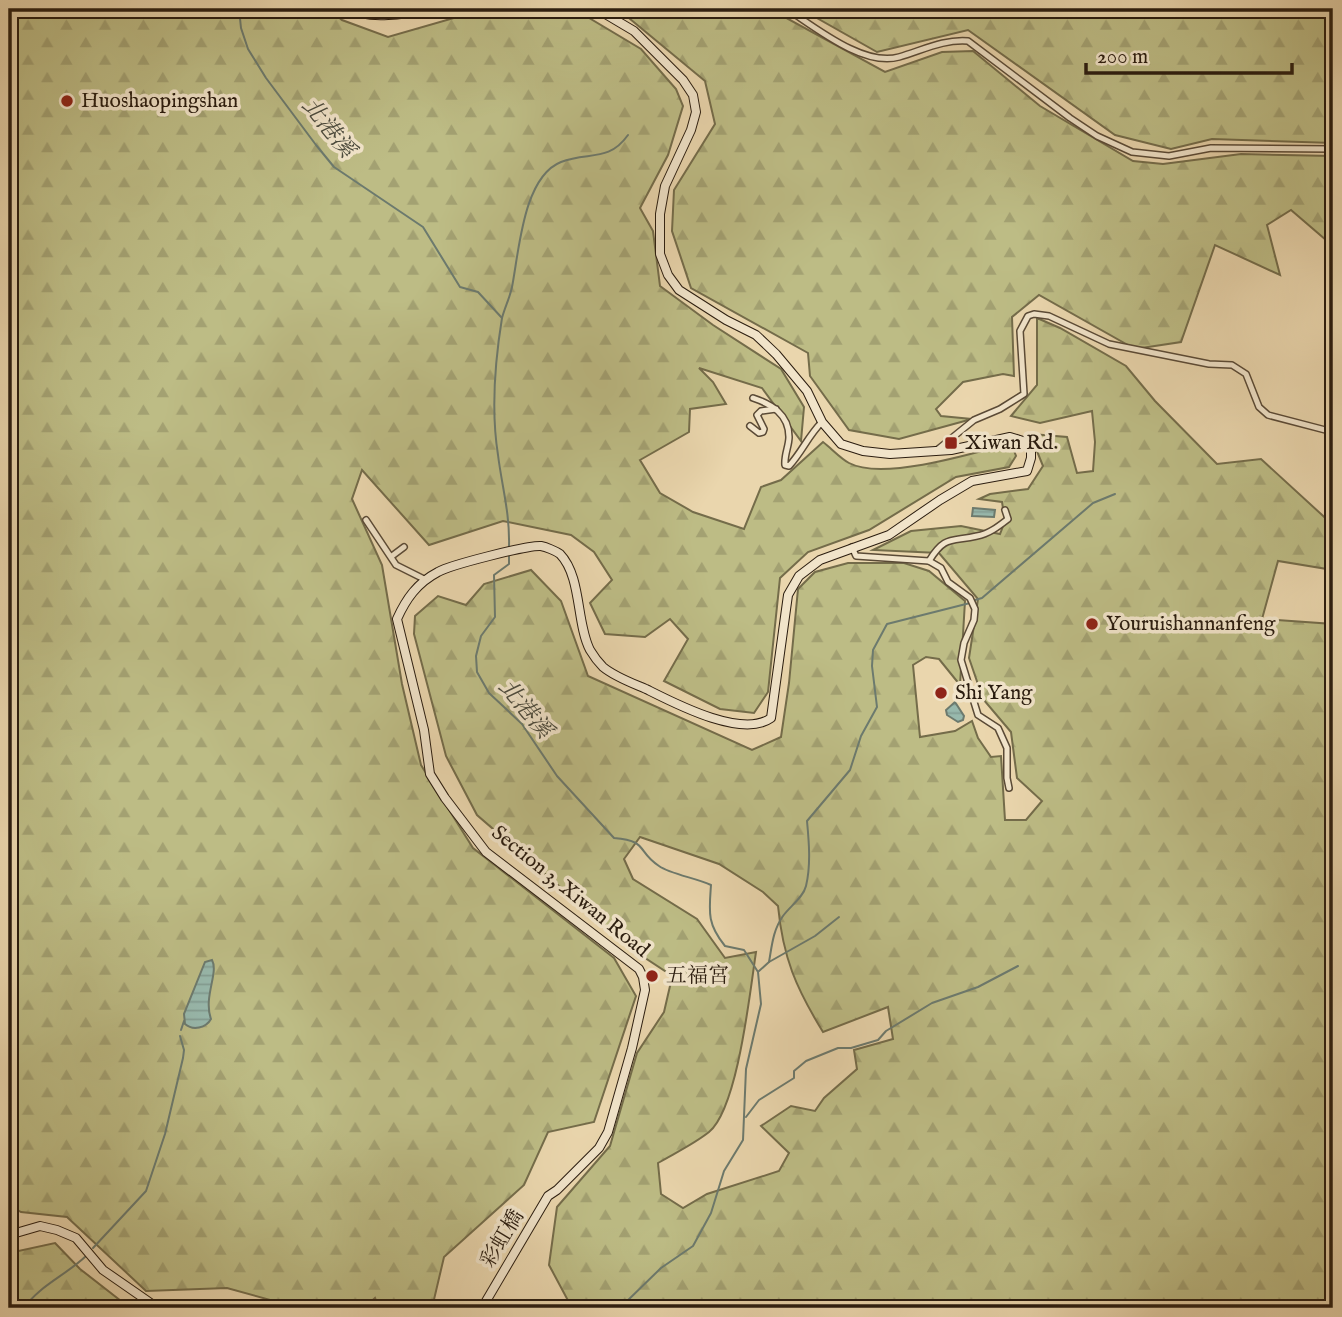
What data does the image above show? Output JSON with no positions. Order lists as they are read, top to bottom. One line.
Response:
{"streets":{"street":["Section 3, Xiwan Road","彩虹橋"]},"crossings":[["Section 3, Xiwan Road","彩虹橋"]],"water":["北港溪"],"places":{"other":["Huoshaopingshan","Youruishannanfeng","Shi Yang","五福宮"],"transit":["Xiwan Rd."]},"scale_bar":"200 m"}
